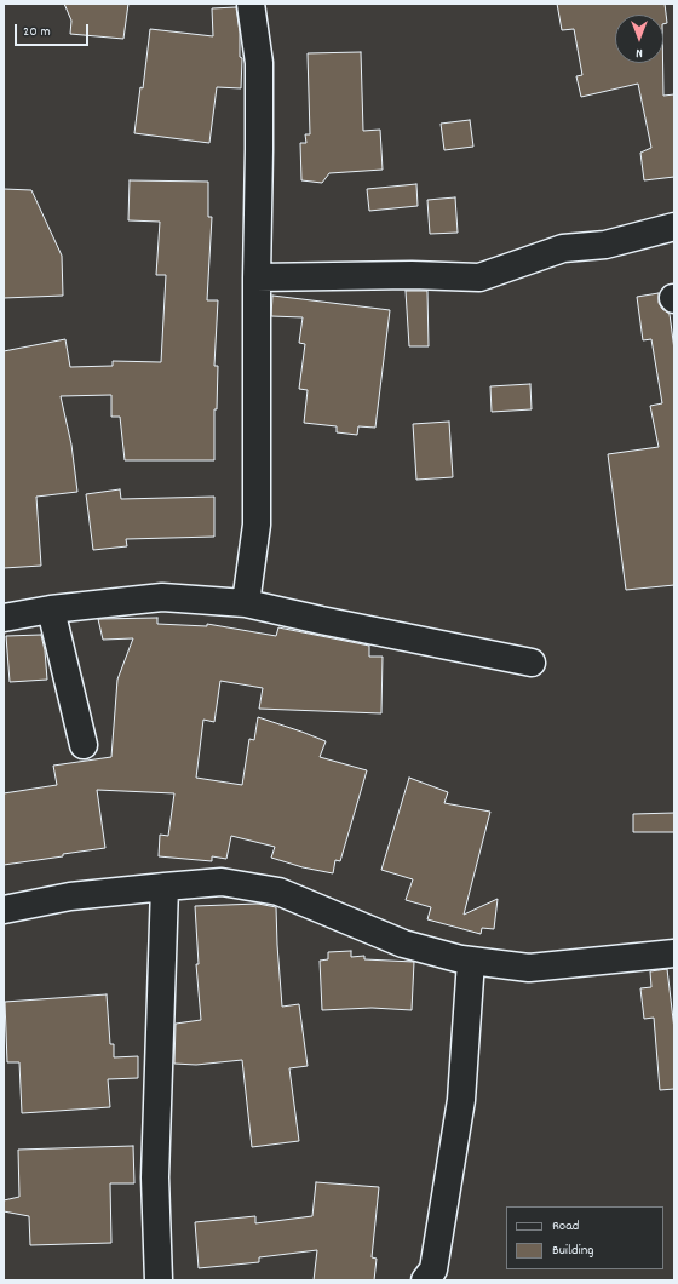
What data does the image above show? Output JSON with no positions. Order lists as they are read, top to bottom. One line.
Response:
{"legend":["Road","Building"],"scale_bar":"20 m","north":"bottom"}
